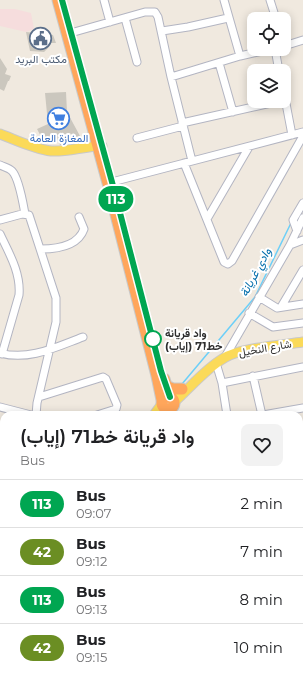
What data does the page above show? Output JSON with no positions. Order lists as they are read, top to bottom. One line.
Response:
{"streets":{"main road":["شارع النخيل"]},"water":["وادي غريانة"],"places":{"public building":["مكتب البريد"],"supermarket":["المغازة العامة"],"other":["واد قريانة خط71 (إياب)"]},"lines":["bus line 113"],"page":{"on_map":"113","heading":["واد قريانة خط71 (إياب)","Bus"],"list":[{"mark":"113","name":"Bus","note":"09:07","value":"2 min"},{"mark":"42","name":"Bus","note":"09:12","value":"7 min"},{"mark":"113","name":"Bus","note":"09:13","value":"8 min"},{"mark":"42","name":"Bus","note":"09:15","value":"10 min"}]}}
